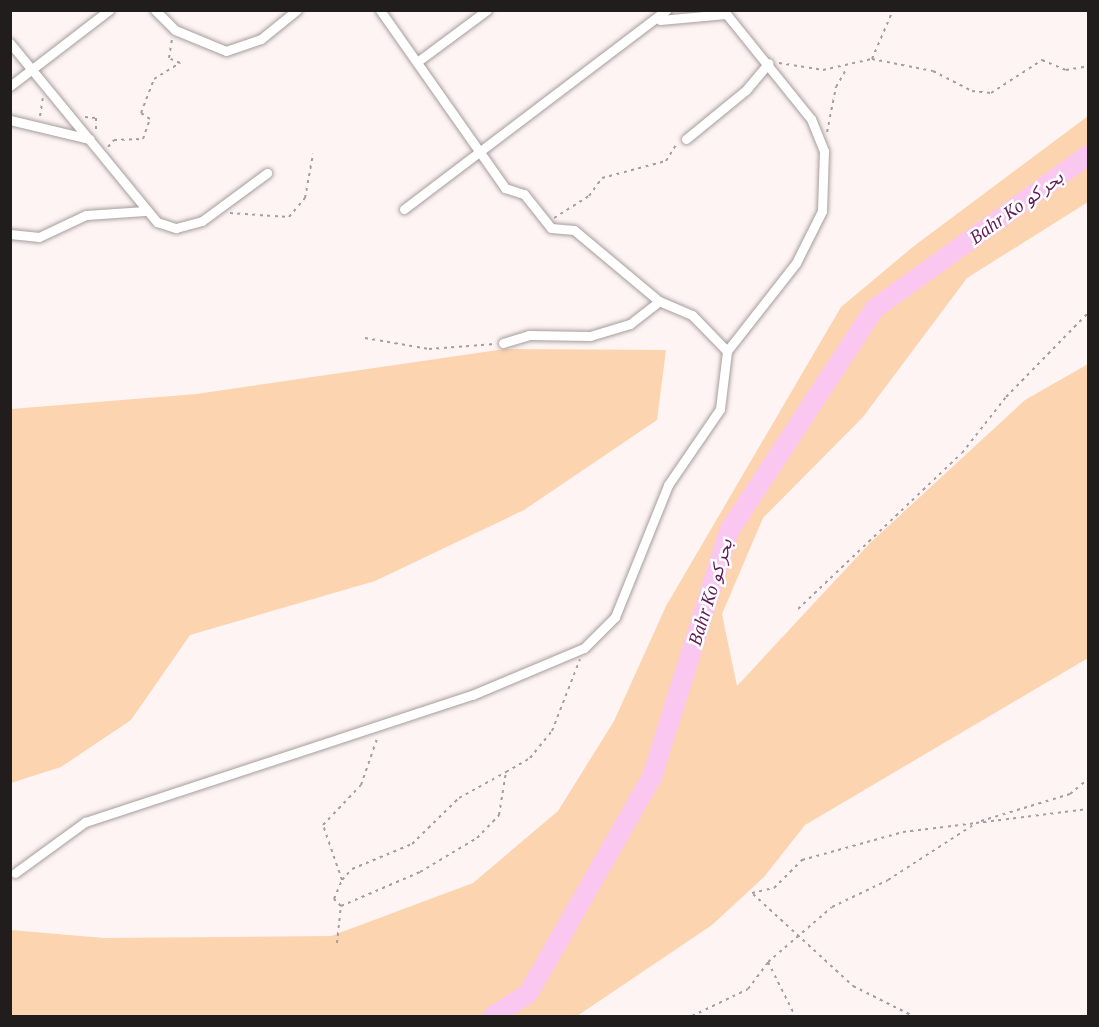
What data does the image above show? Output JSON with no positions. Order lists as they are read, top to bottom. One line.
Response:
{"water":["Bahr Ko بحر كو"]}
